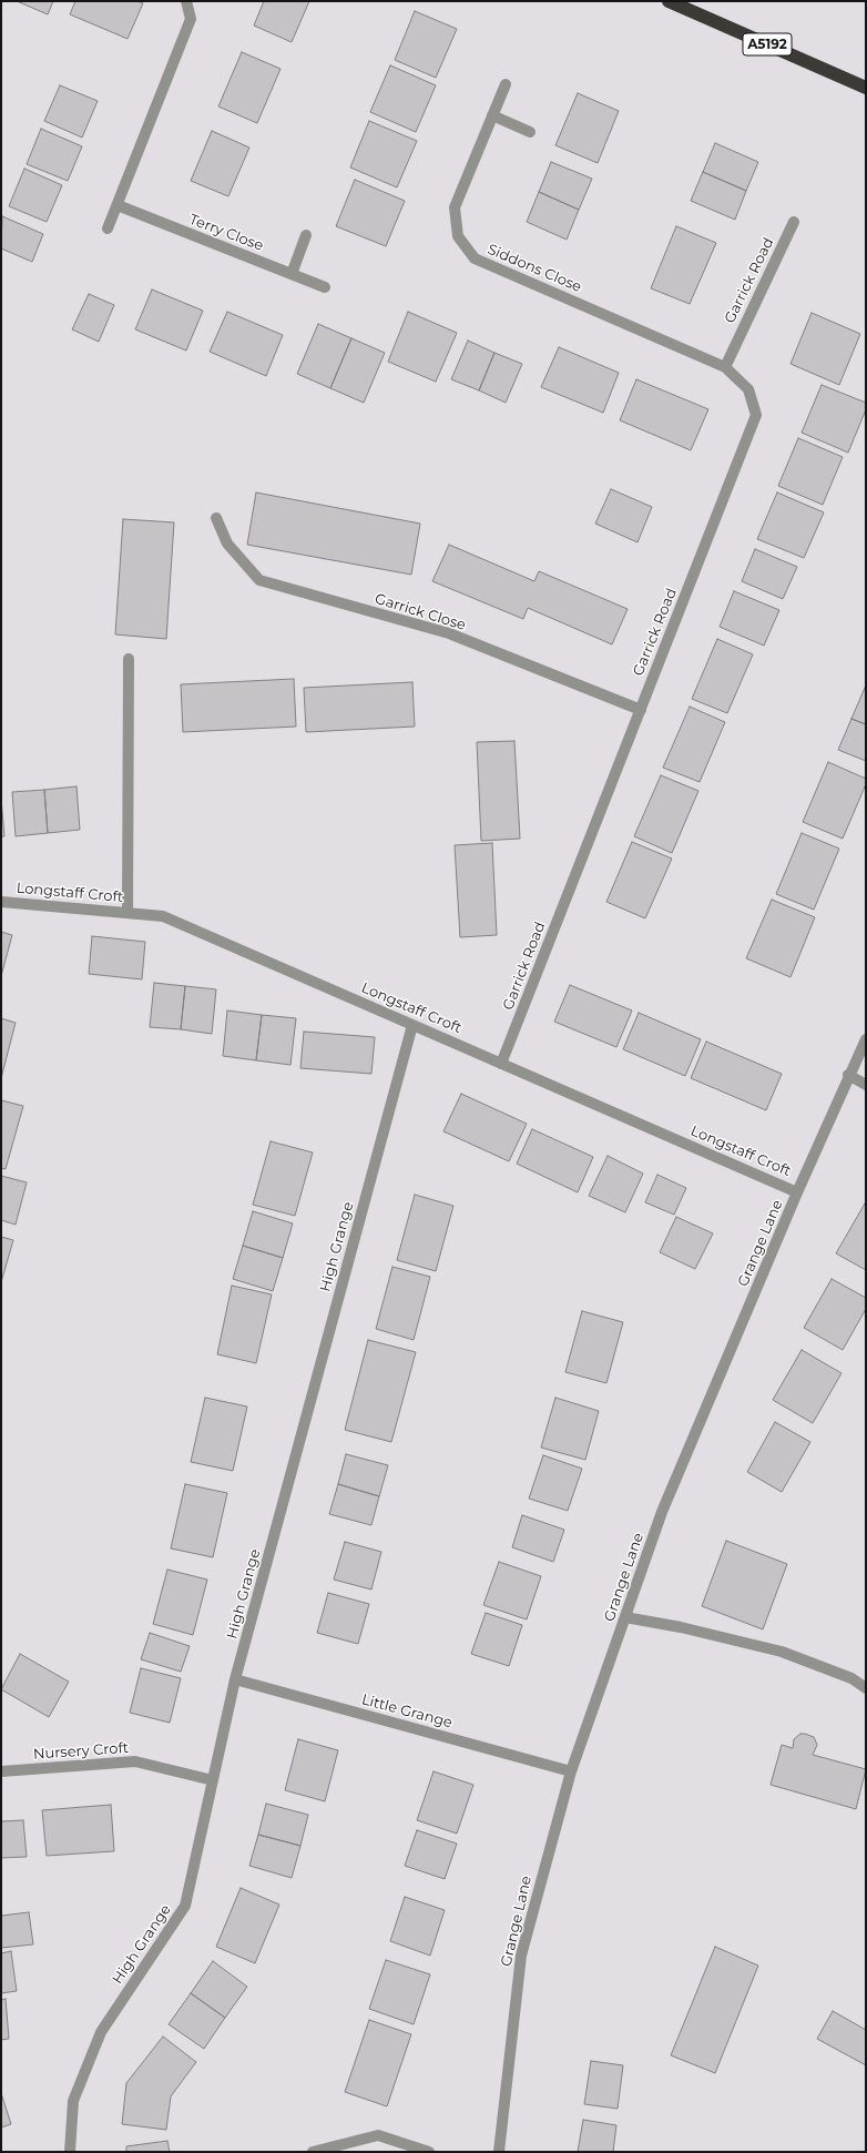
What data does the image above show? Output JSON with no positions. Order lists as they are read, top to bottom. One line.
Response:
{"streets":{"highway":["A5192"],"street":["Terry Close","Siddons Close","Garrick Road","Garrick Close","Longstaff Croft","Grange Lane","High Grange","Little Grange","Nursery Croft"]},"crossings":[["Siddons Close","Garrick Road"],["Garrick Road","Garrick Close"],["Garrick Road","Longstaff Croft"],["Longstaff Croft","Grange Lane"],["Longstaff Croft","High Grange"],["Grange Lane","Little Grange"],["High Grange","Little Grange"],["High Grange","Nursery Croft"]]}
